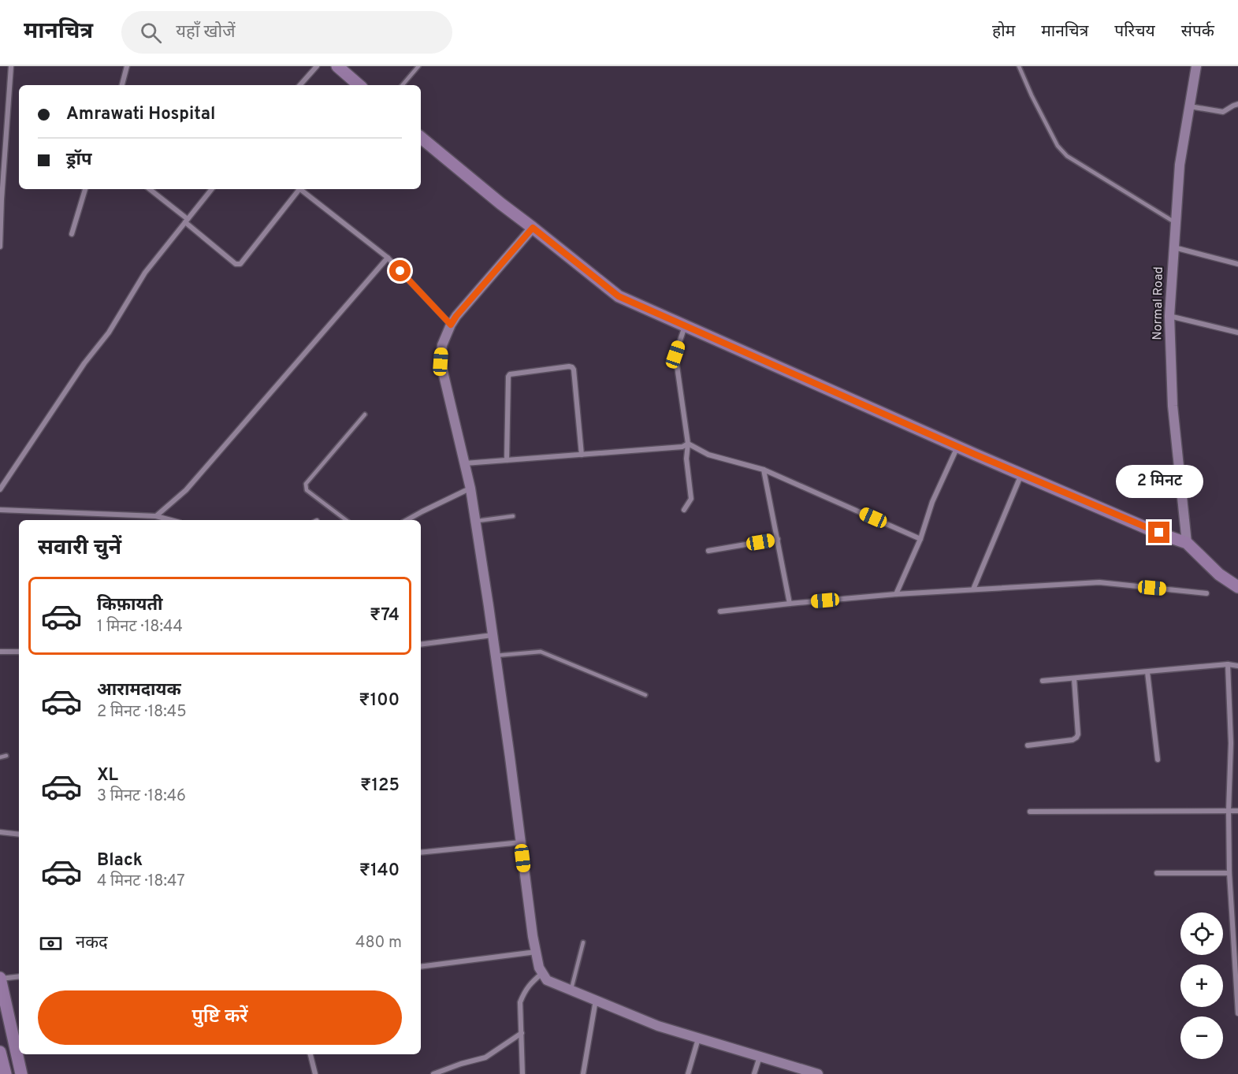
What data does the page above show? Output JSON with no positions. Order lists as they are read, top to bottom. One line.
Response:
{"streets":{"main road":["Normal Road"]},"page":{"header":"मानचित्र","search":"यहाँ खोजें","nav":["होम","मानचित्र","परिचय","संपर्क"],"banner":["Amrawati Hospital","ड्रॉप"],"bubble":"2 मिनट","heading":"सवारी चुनें","list":[{"name":"किफ़ायती","note":"1 मिनट · 18:44","value":"₹74"},{"name":"आरामदायक","note":"2 मिनट · 18:45","value":"₹100"},{"name":"XL","note":"3 मिनट · 18:46","value":"₹125"},{"name":"Black","note":"4 मिनट · 18:47","value":"₹140"}],"map_buttons":["+","−"],"pay":["नकद","480 m"],"buttons":"पुष्टि करें"}}
